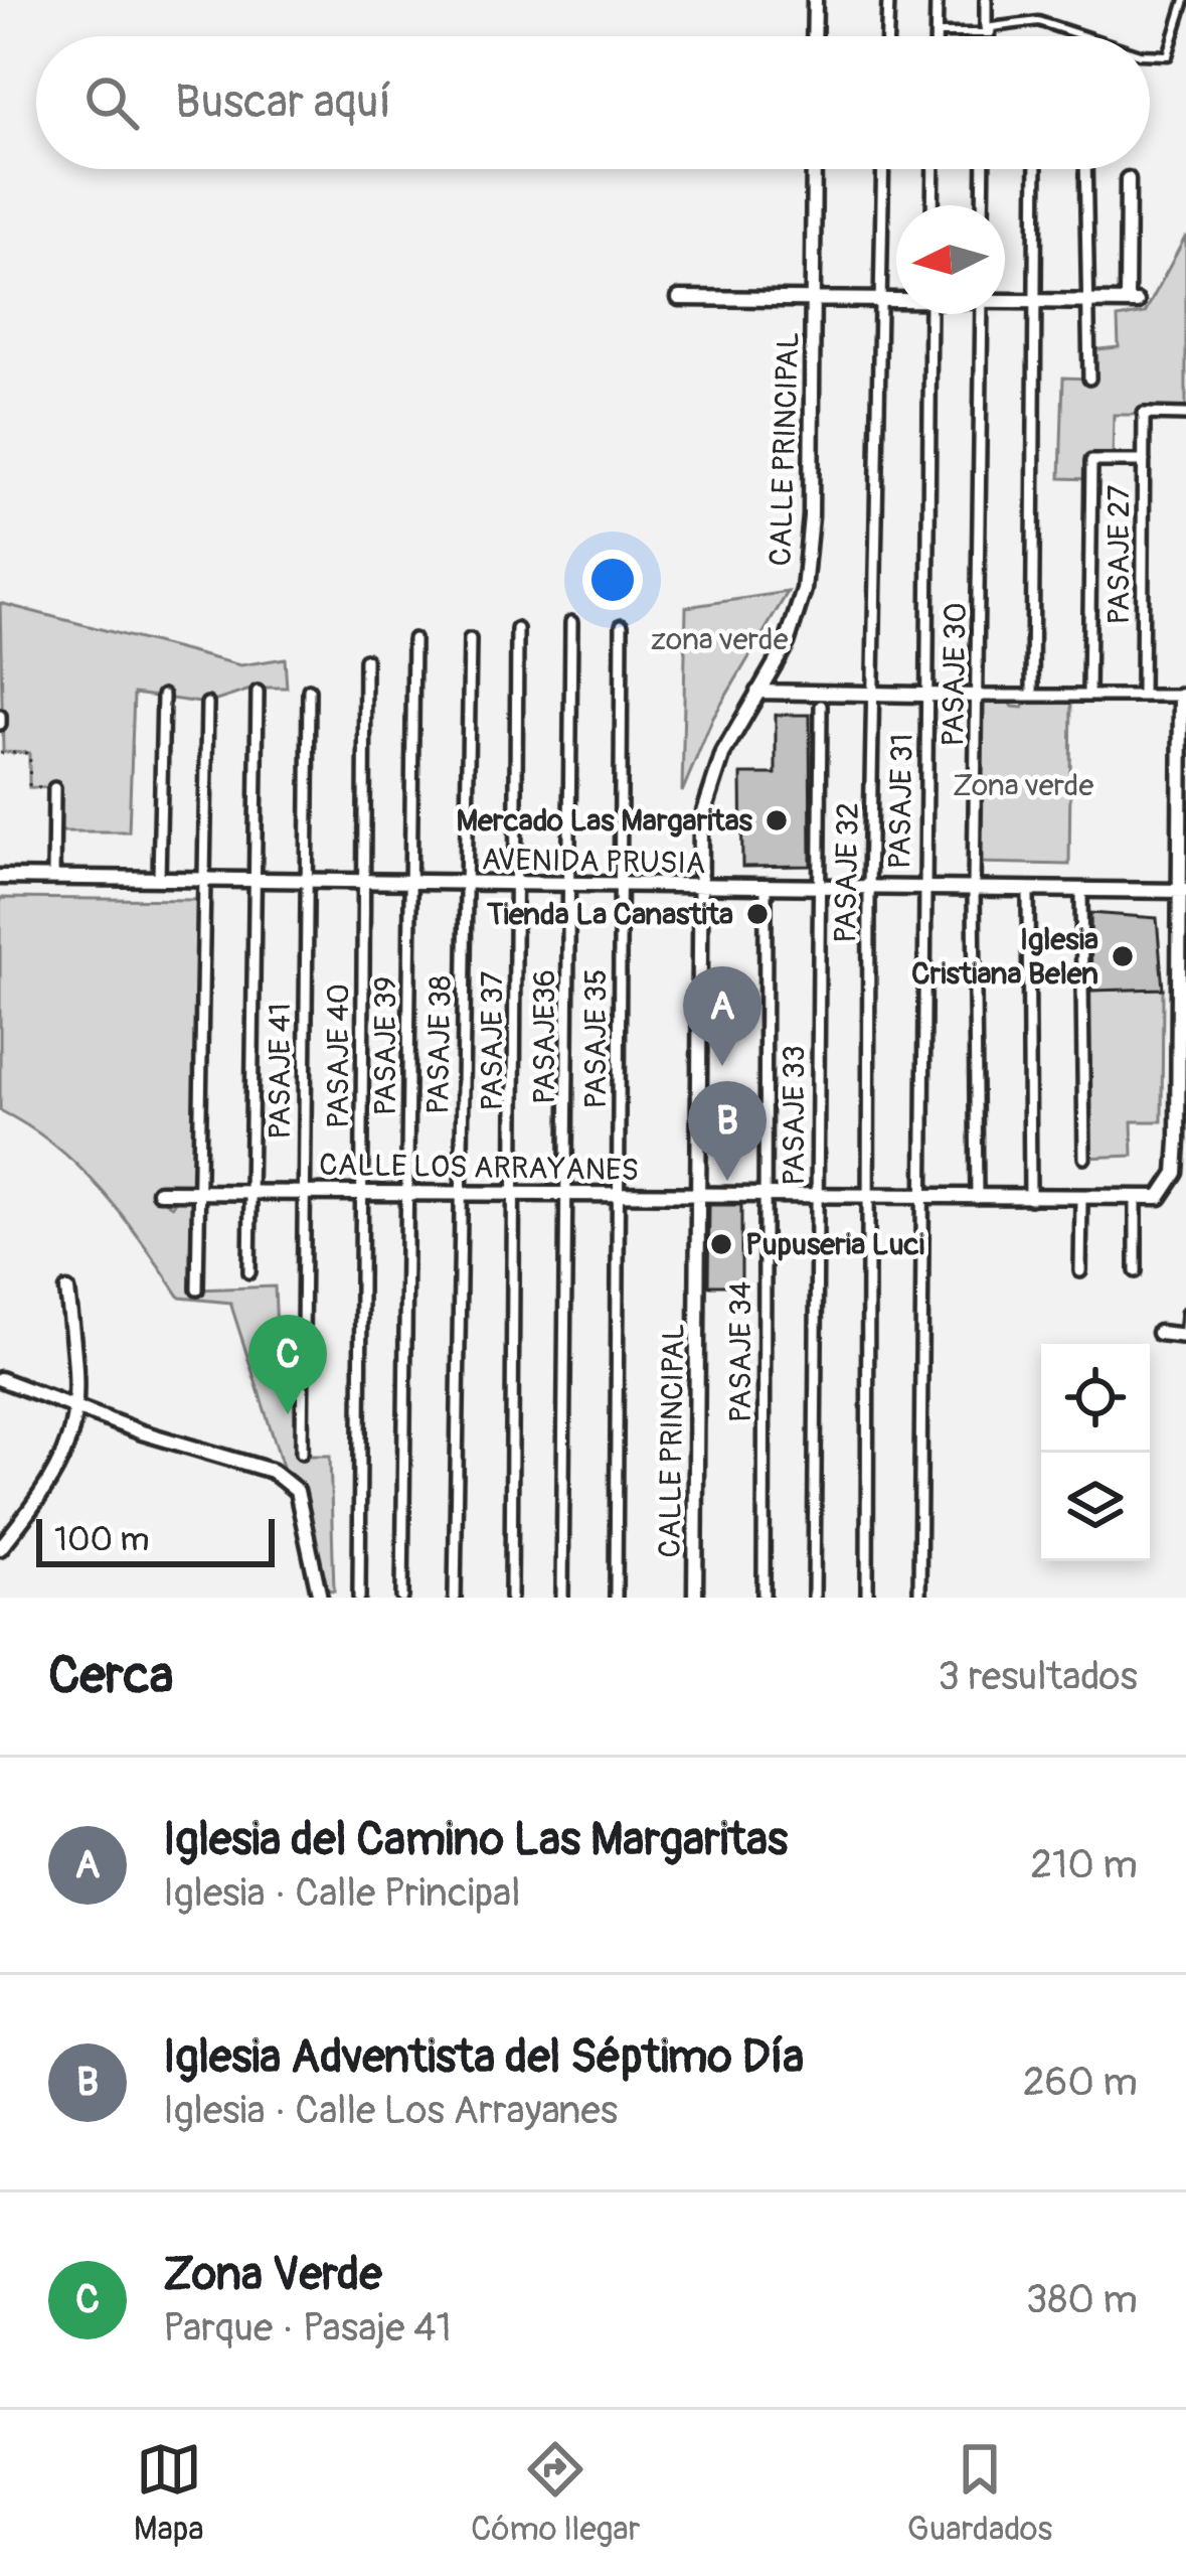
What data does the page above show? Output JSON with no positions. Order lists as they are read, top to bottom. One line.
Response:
{"streets":{"street":["CALLE PRINCIPAL","PASAJE 27","PASAJE 30","PASAJE 31","AVENIDA PRUSIA","PASAJE 32","PASAJE36","PASAJE 35","PASAJE 37","PASAJE 38","PASAJE 39","PASAJE 40","PASAJE 41","PASAJE 33","CALLE LOS ARRAYANES","PASAJE 34"]},"crossings":[["CALLE PRINCIPAL","AVENIDA PRUSIA"],["CALLE PRINCIPAL","CALLE LOS ARRAYANES"],["PASAJE 30","AVENIDA PRUSIA"],["PASAJE 30","CALLE LOS ARRAYANES"],["PASAJE 31","AVENIDA PRUSIA"],["PASAJE 31","CALLE LOS ARRAYANES"],["AVENIDA PRUSIA","PASAJE 32"],["AVENIDA PRUSIA","PASAJE36"],["AVENIDA PRUSIA","PASAJE 35"],["AVENIDA PRUSIA","PASAJE 37"],["AVENIDA PRUSIA","PASAJE 38"],["AVENIDA PRUSIA","PASAJE 39"],["AVENIDA PRUSIA","PASAJE 40"],["AVENIDA PRUSIA","PASAJE 41"],["AVENIDA PRUSIA","PASAJE 33"],["AVENIDA PRUSIA","PASAJE 34"],["PASAJE 32","CALLE LOS ARRAYANES"],["PASAJE36","CALLE LOS ARRAYANES"],["PASAJE 35","CALLE LOS ARRAYANES"],["PASAJE 37","CALLE LOS ARRAYANES"],["PASAJE 38","CALLE LOS ARRAYANES"],["PASAJE 39","CALLE LOS ARRAYANES"],["PASAJE 40","CALLE LOS ARRAYANES"],["PASAJE 41","CALLE LOS ARRAYANES"],["PASAJE 33","CALLE LOS ARRAYANES"],["CALLE LOS ARRAYANES","PASAJE 34"]],"parks":["zona verde","Zona verde"],"places":["Mercado Las Margaritas","Tienda La Canastita","Iglesia Cristiana Belen","Pupuseria Luci"],"scale_bar":"100 m","north":"left","page":{"search":"Buscar aquí","pins":["A","B","C"],"scale":"100 m","heading":["Cerca","3 resultados"],"list":[{"mark":"A","name":"Iglesia del Camino Las Margaritas","note":"Iglesia · Calle Principal","value":"210 m"},{"mark":"B","name":"Iglesia Adventista del Séptimo Día","note":"Iglesia · Calle Los Arrayanes","value":"260 m"},{"mark":"C","name":"Zona Verde","note":"Parque · Pasaje 41","value":"380 m"}],"nav":["Mapa","Cómo llegar","Guardados"]}}
